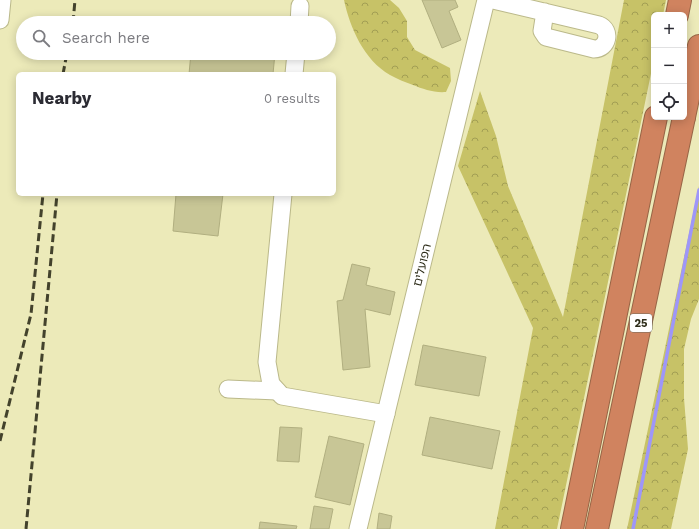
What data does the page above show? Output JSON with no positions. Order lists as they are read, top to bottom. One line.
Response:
{"streets":{"highway":["25"],"street":["הפועלים"]},"page":{"map_buttons":["+","−"],"search":"Search here","heading":["Nearby","0 results"]}}
